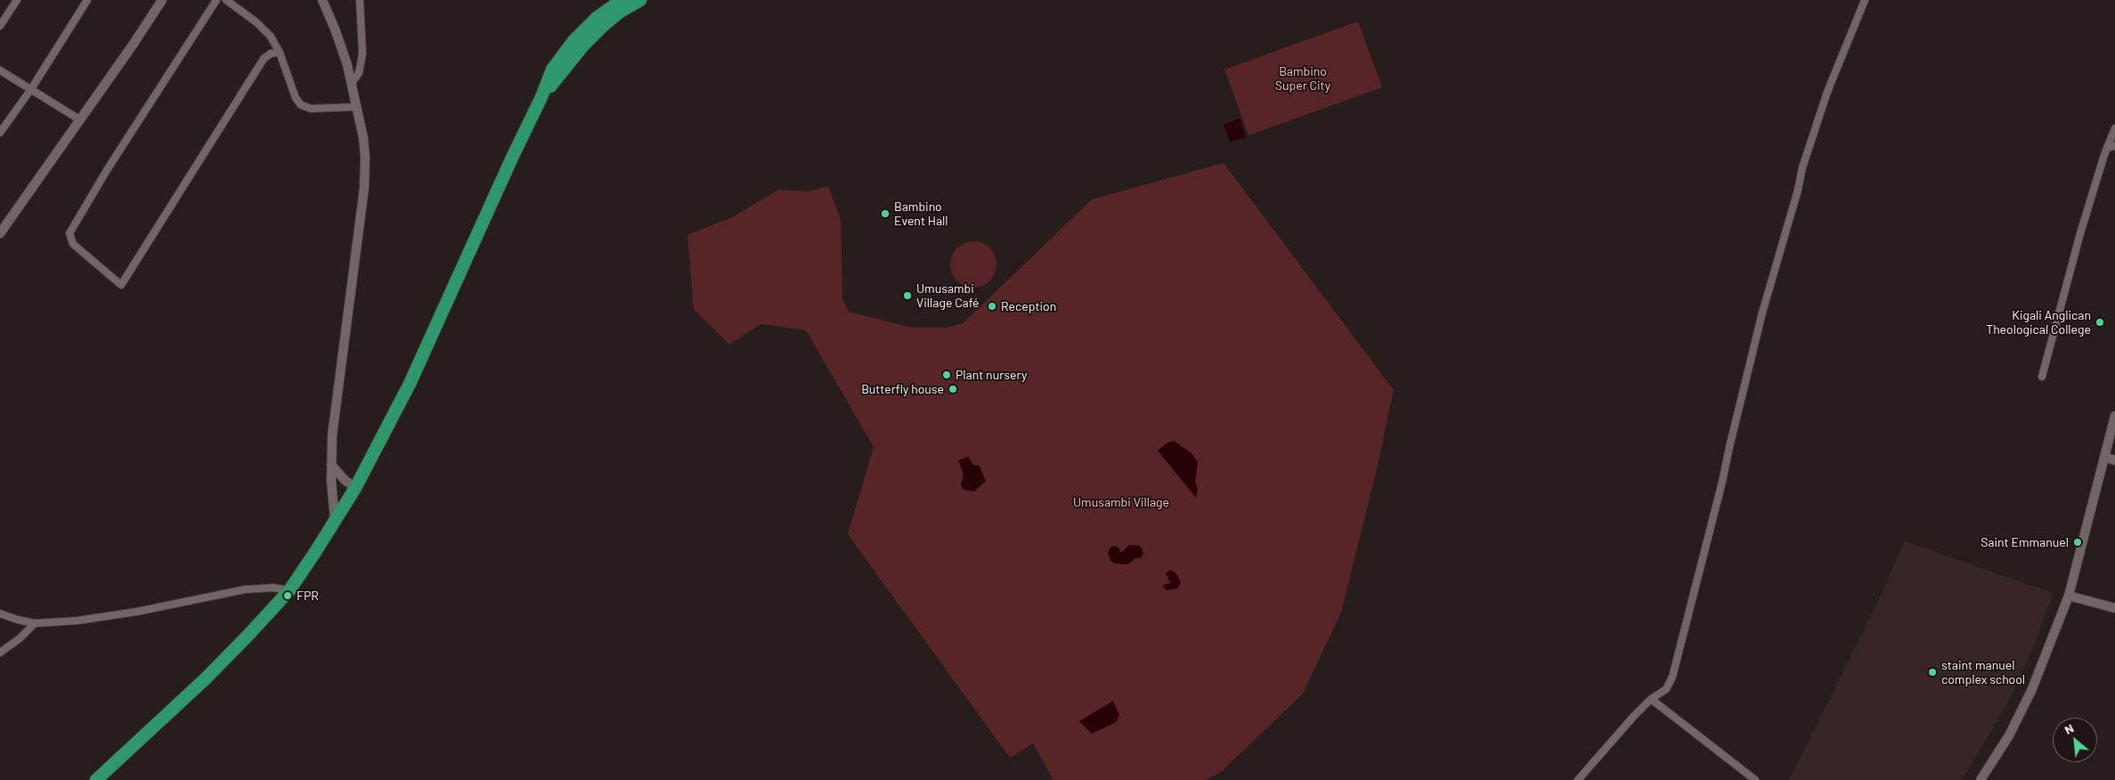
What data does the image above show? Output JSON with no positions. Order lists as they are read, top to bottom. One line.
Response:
{"parks":["Bambino Super City","Umusambi Village"],"places":["Bambino Event Hall","Umusambi Village Café","Reception","Kigali Anglican Theological College","Plant nursery","Butterfly house","Saint Emmanuel","FPR","staint manuel complex school"],"north":"top left"}
